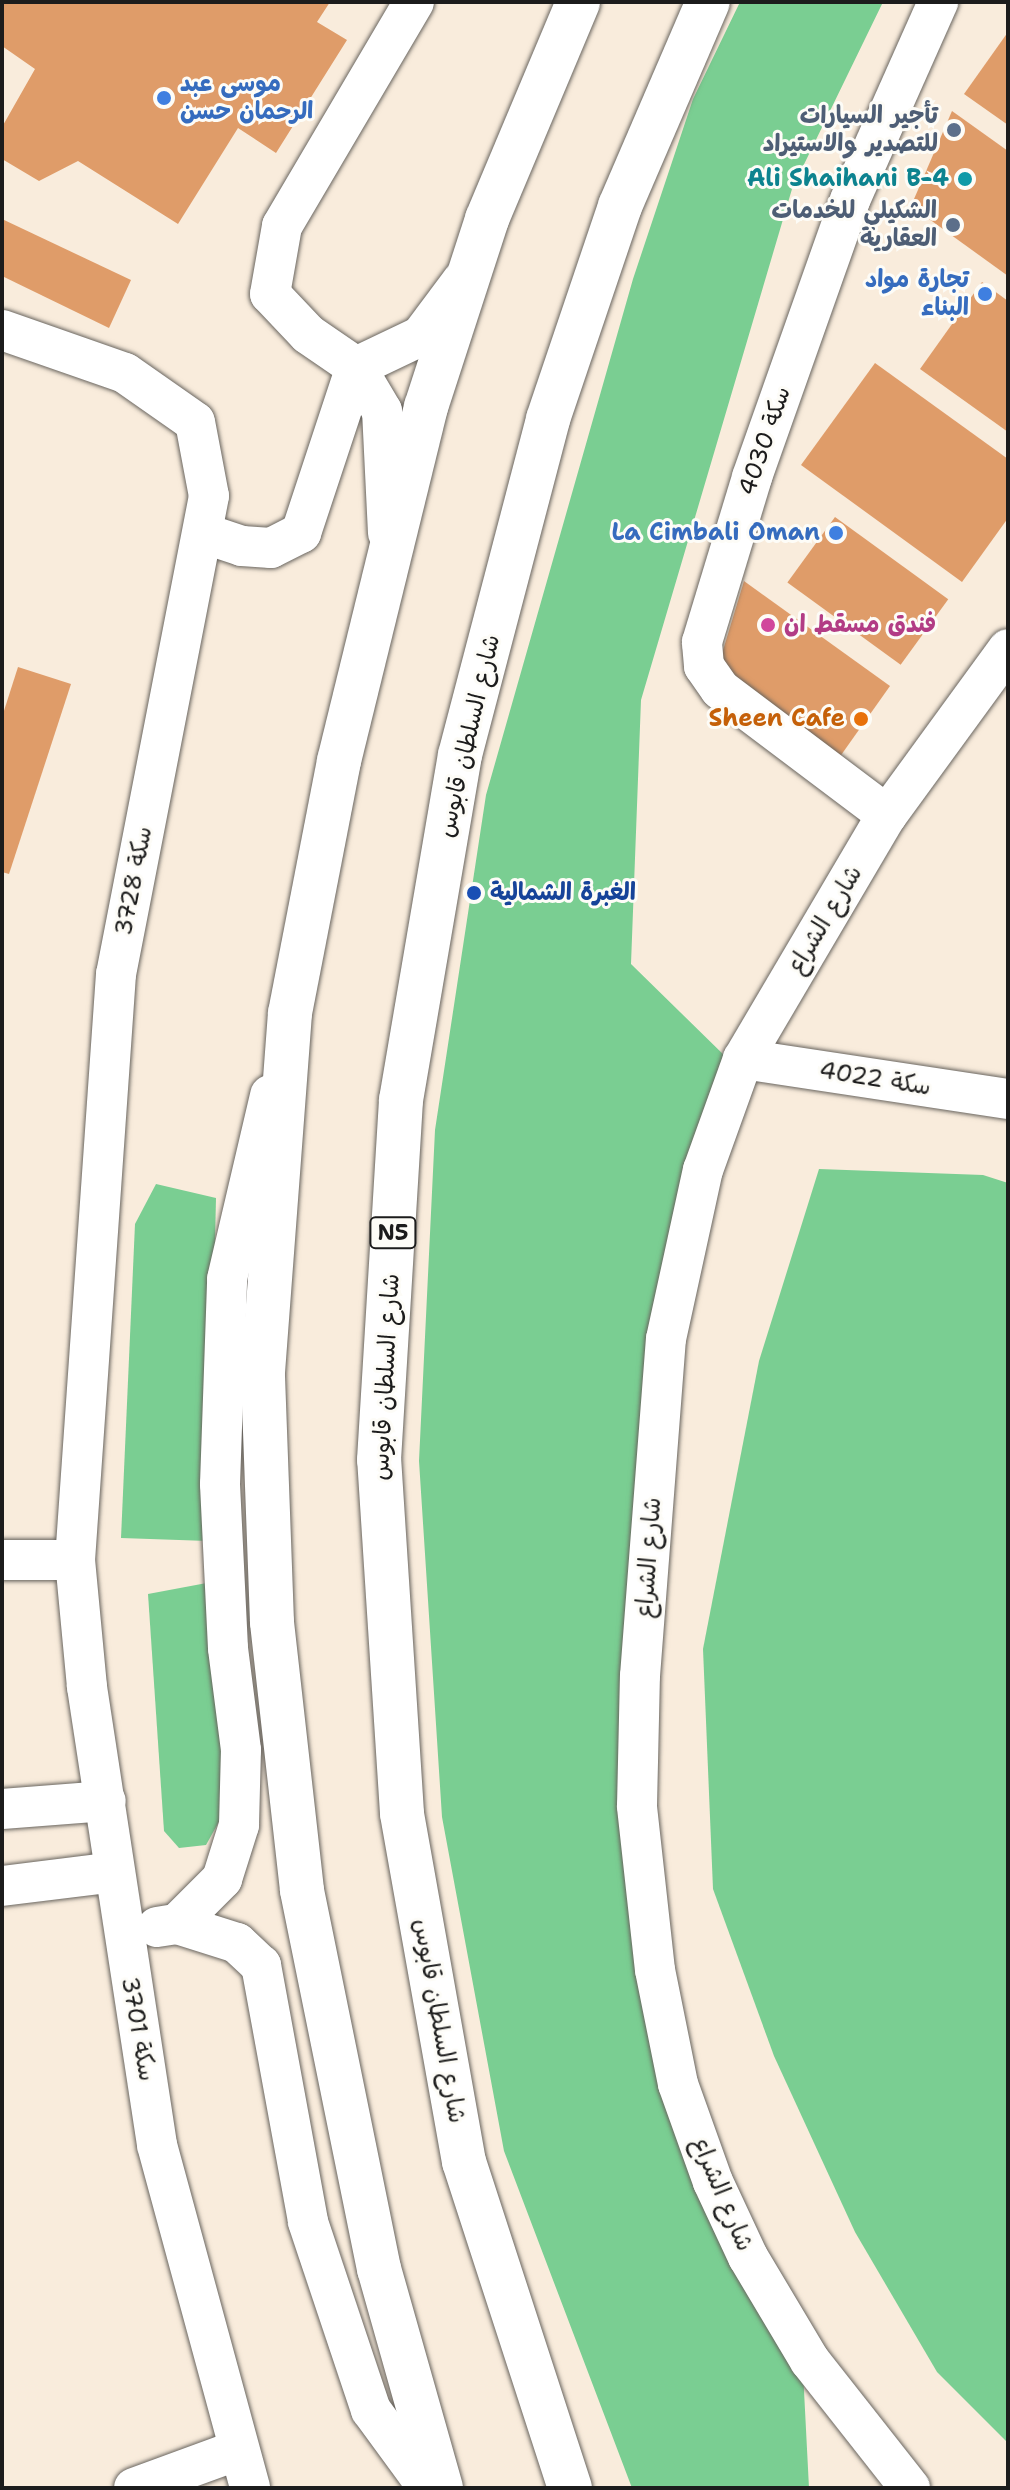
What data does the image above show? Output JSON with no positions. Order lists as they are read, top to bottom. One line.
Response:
{"streets":{"highway":["شارع السلطان قابوس","N5"],"street":["سكة 4030","سكة 3728","شارع الشراع","سكة 4022","سكة 3701"]},"crossings":[["سكة 4030","شارع الشراع"],["سكة 3728","سكة 3701"],["شارع الشراع","سكة 4022"]],"places":["موسى عبد الرحمان حسن","تأجير السيارات للتصدير والاستيراد","Ali Shaihani B-4","الشكيلي للخدمات العقارية","تجارة مواد البناء","La Cimbali Oman","فندق مسقط ان","Sheen Cafe","الغبرة الشمالية"]}
